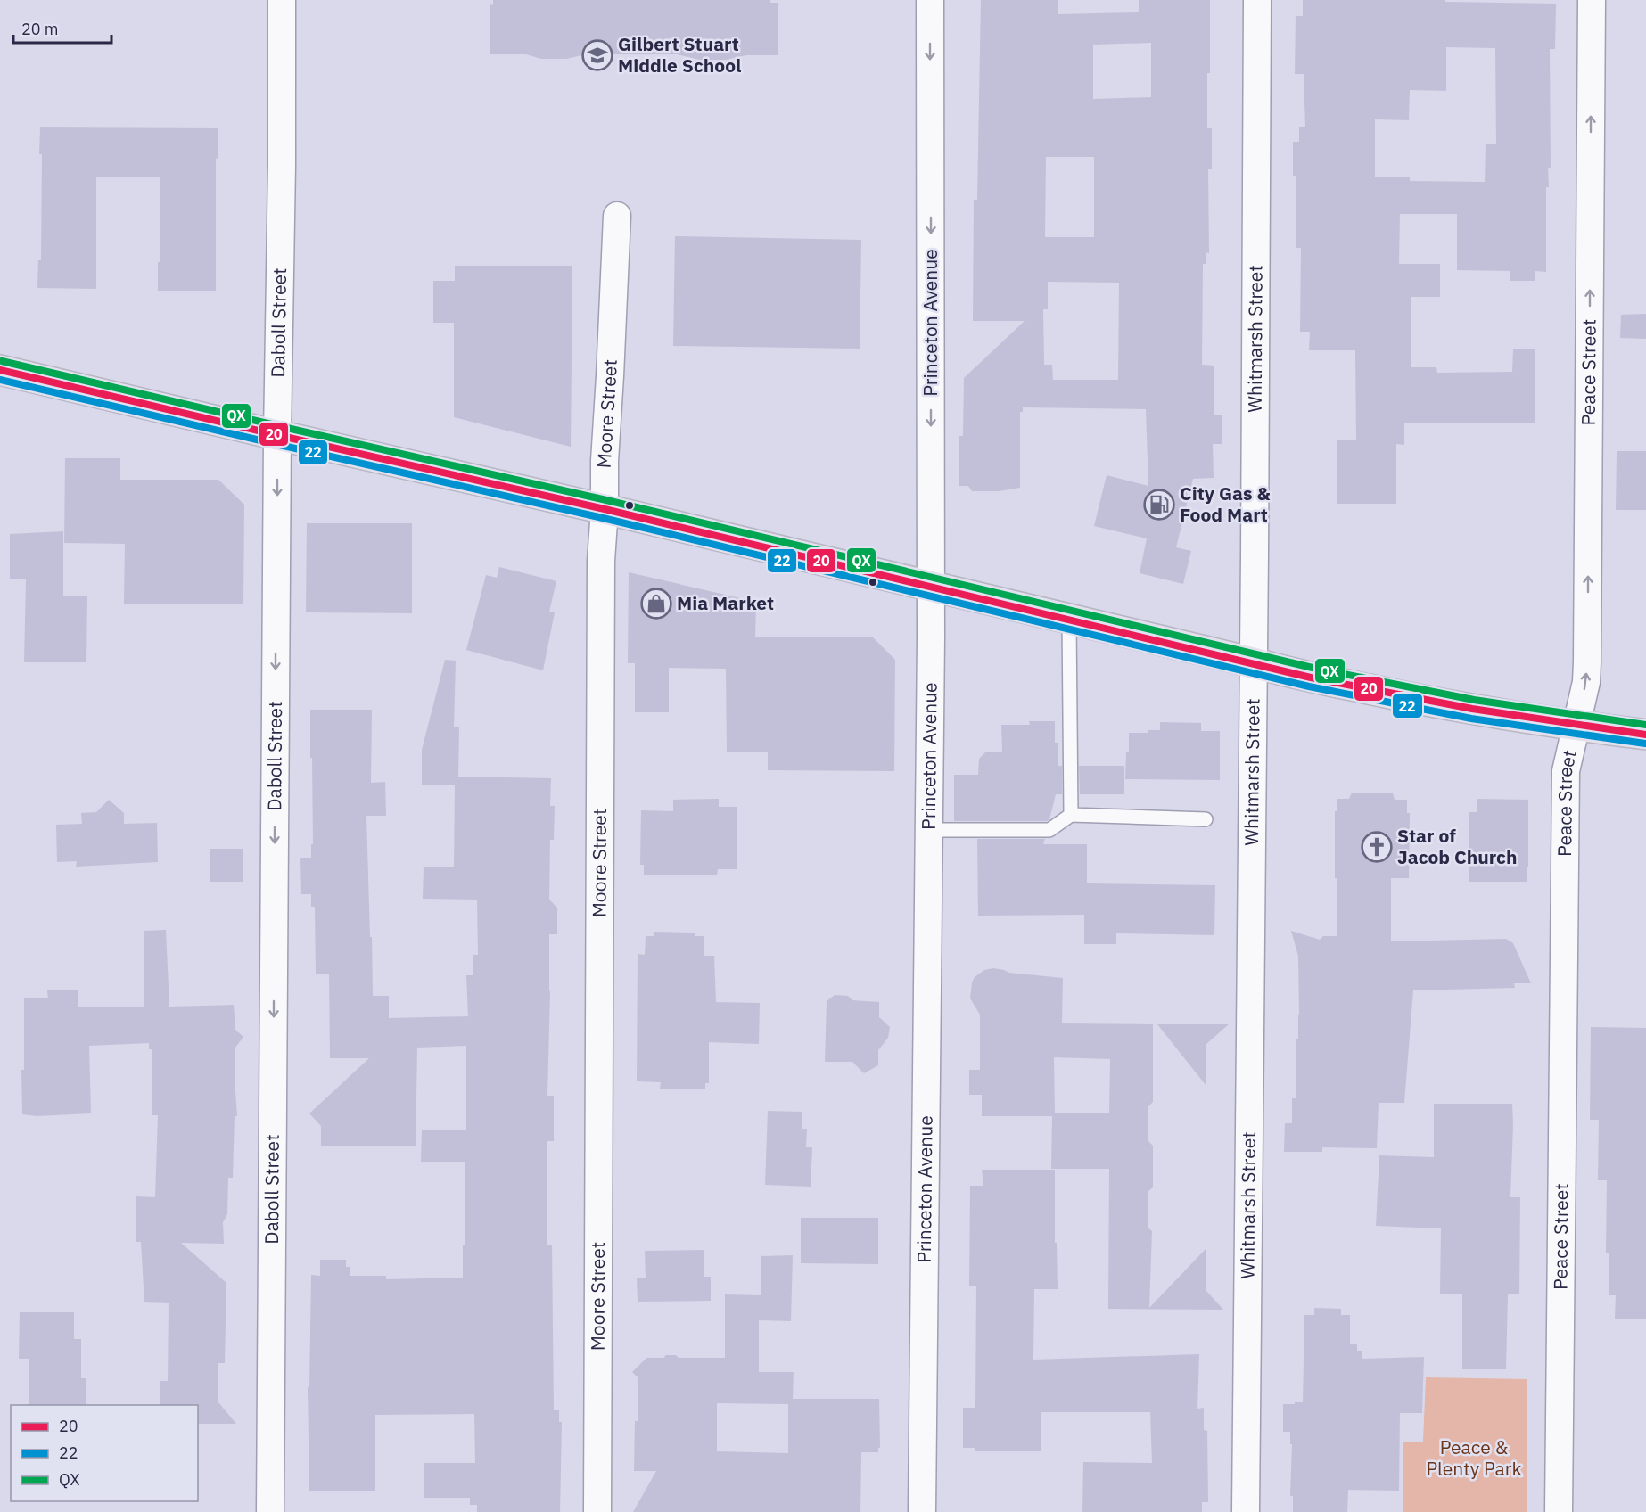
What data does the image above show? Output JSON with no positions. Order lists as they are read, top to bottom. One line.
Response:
{"streets":{"street":["Daboll Street","Princeton Avenue","Whitmarsh Street","Peace Street","Moore Street"]},"one_way":["Daboll Street","Princeton Avenue","Peace Street"],"parks":["Peace & Plenty Park"],"places":{"school or university":["Gilbert Stuart Middle School"],"fuel station":["City Gas & Food Mart"],"shop":["Mia Market"],"church":["Star of Jacob Church"]},"lines":["transit line QX","transit line 20","transit line 22"],"legend":["20","22","QX"],"scale_bar":"20 m"}
